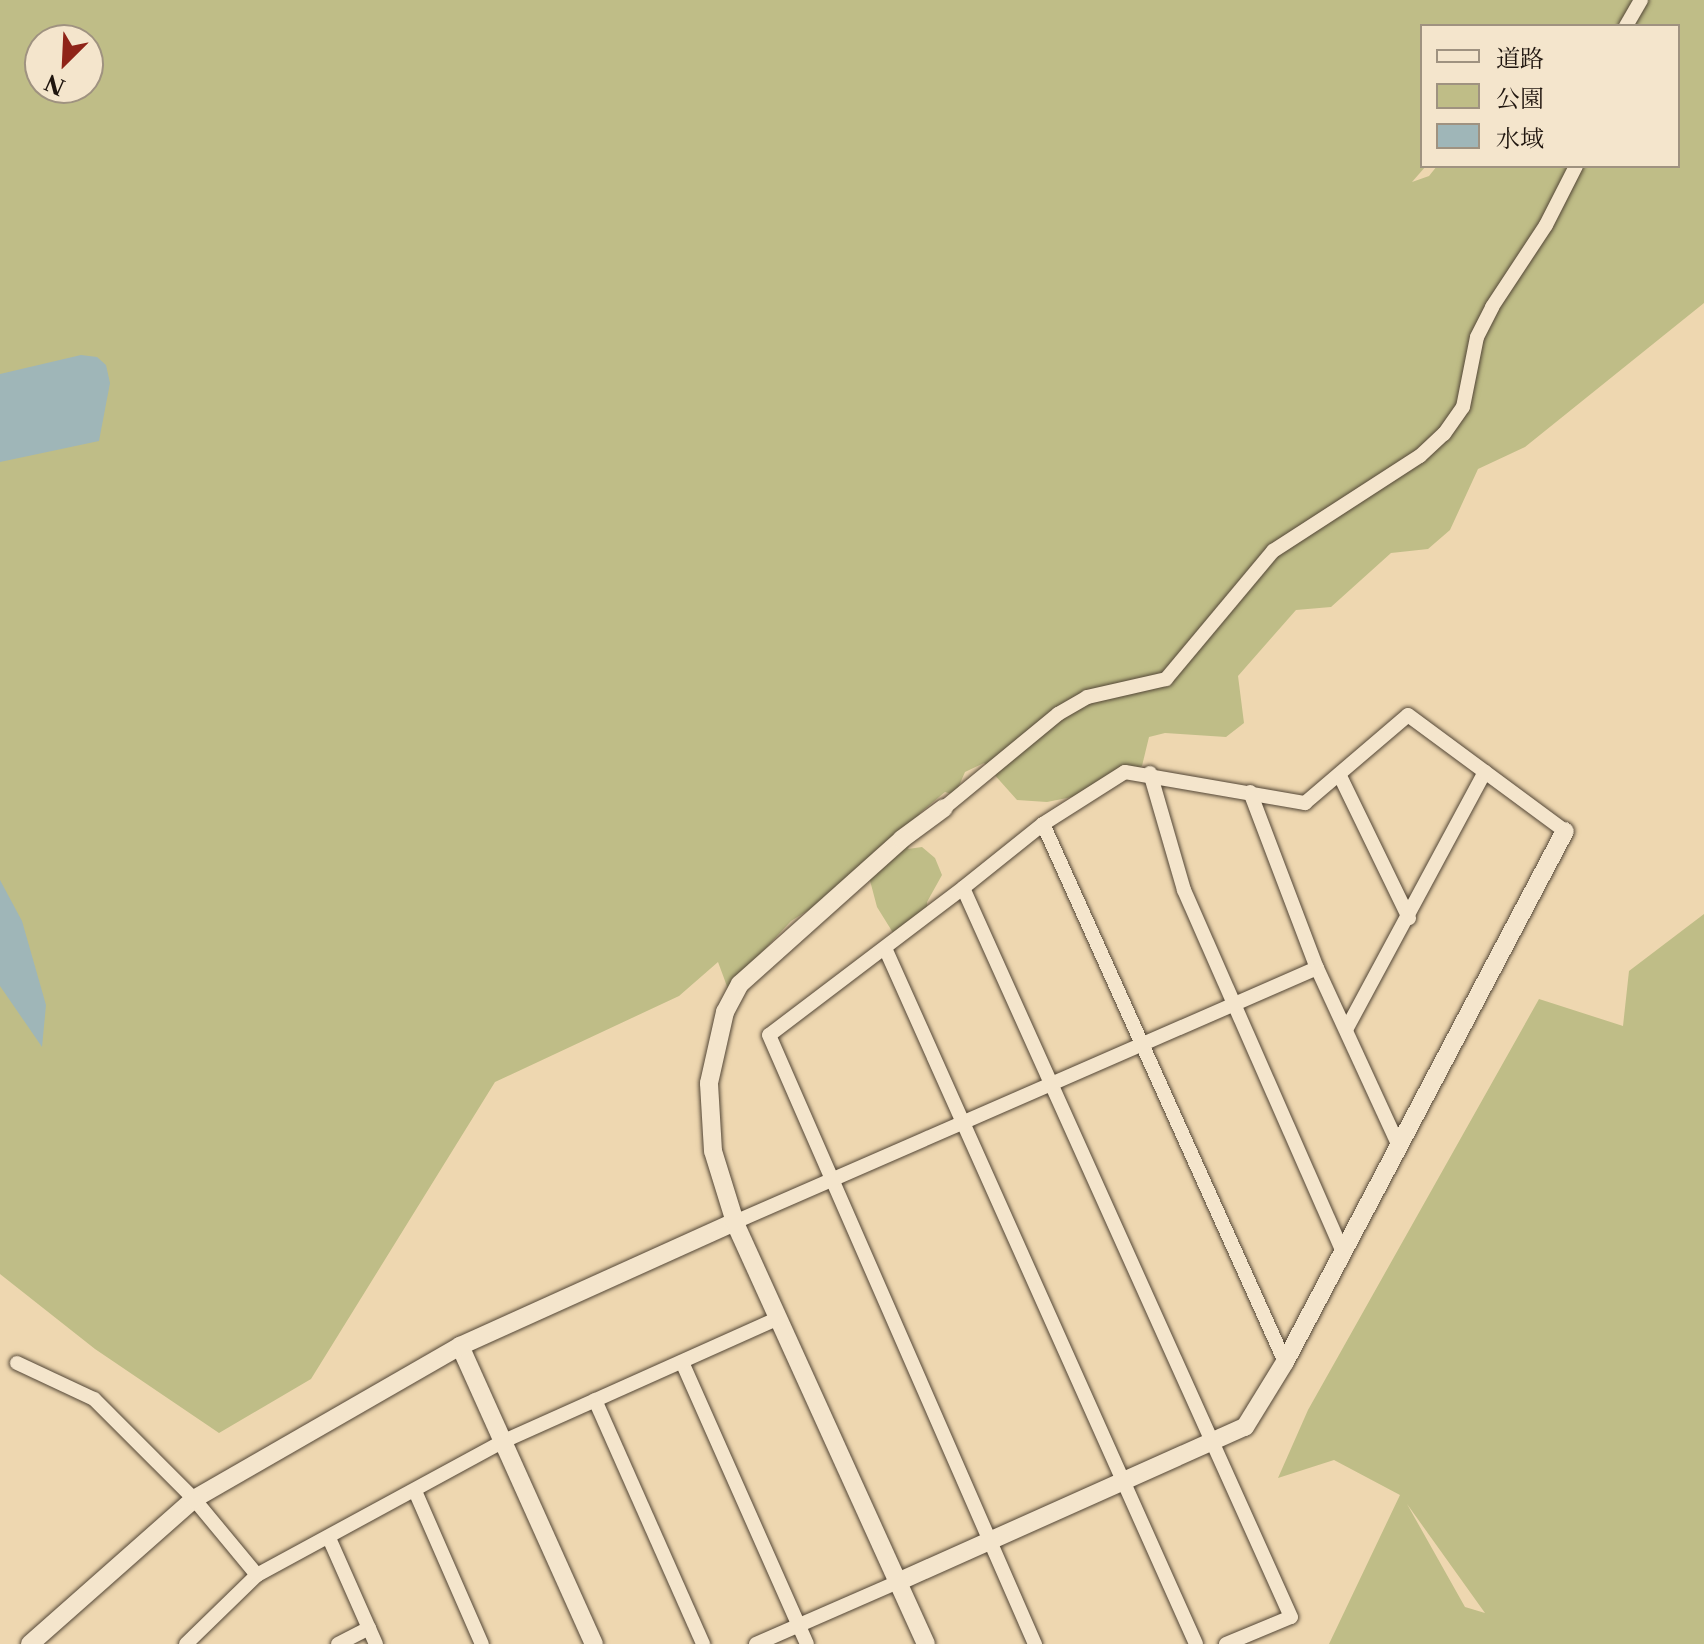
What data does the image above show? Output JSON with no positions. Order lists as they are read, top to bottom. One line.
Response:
{"legend":["道路","公園","水域"],"north":"bottom left"}
